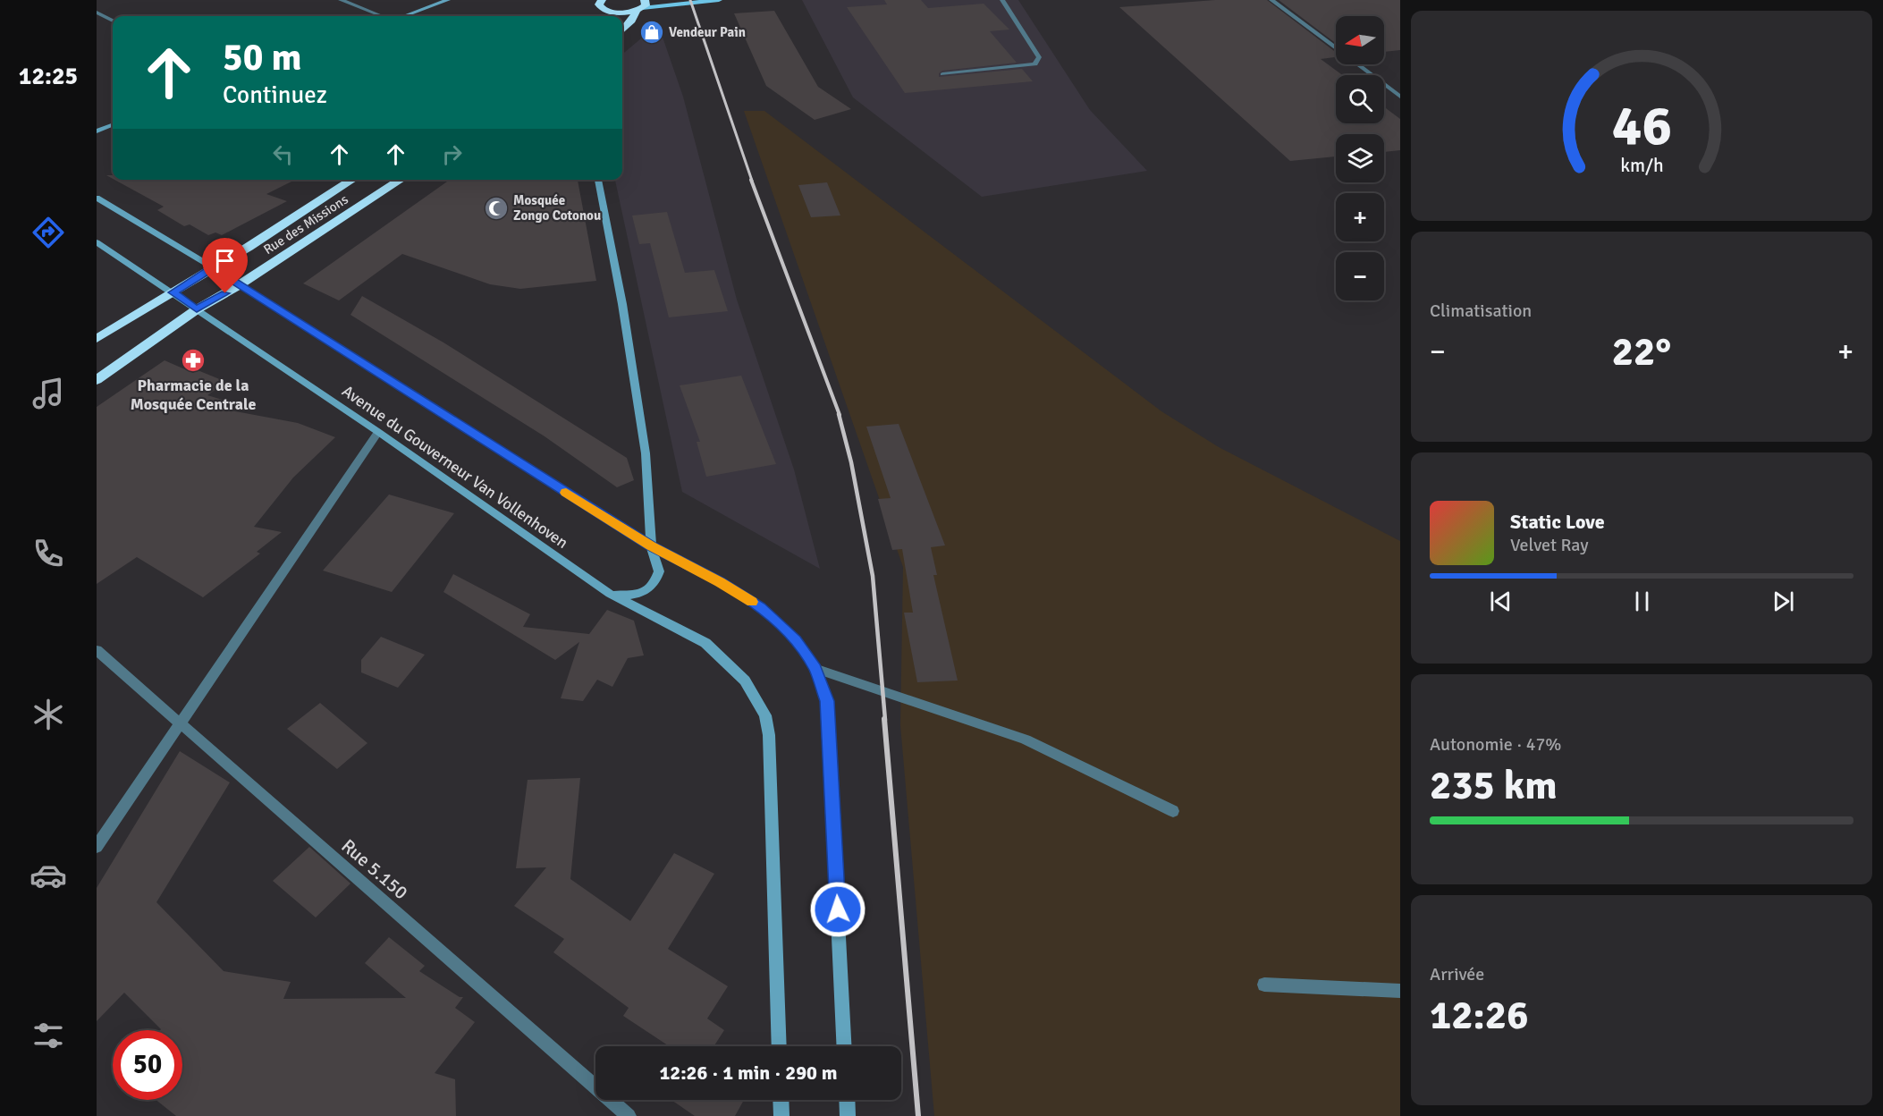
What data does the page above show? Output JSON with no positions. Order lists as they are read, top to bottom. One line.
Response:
{"streets":{"highway":["Rue des Missions"],"main road":["Avenue du Gouverneur Van Vollenhoven"],"street":["Rue 5.150"]},"crossings":[["Rue des Missions","Avenue du Gouverneur Van Vollenhoven"]],"places":{"shop":["Vendeur Pain"],"mosque":["Mosquée Zongo Cotonou"],"pharmacy":["Pharmacie de la Mosquée Centrale"]},"north":"left","page":{"tabs":"12:25","map_buttons":["+","−"],"turn":["50 m","Continuez"],"tile":["Climatisation",["Autonomie · 47%","235 km"],["Arrivée","12:26"]],"heat":["−","22°","+"],"song":["Static Love","Velvet Ray"],"limit":"50","trip":"12:26 · 1 min · 290 m","gauge":["46","km/h"]}}
